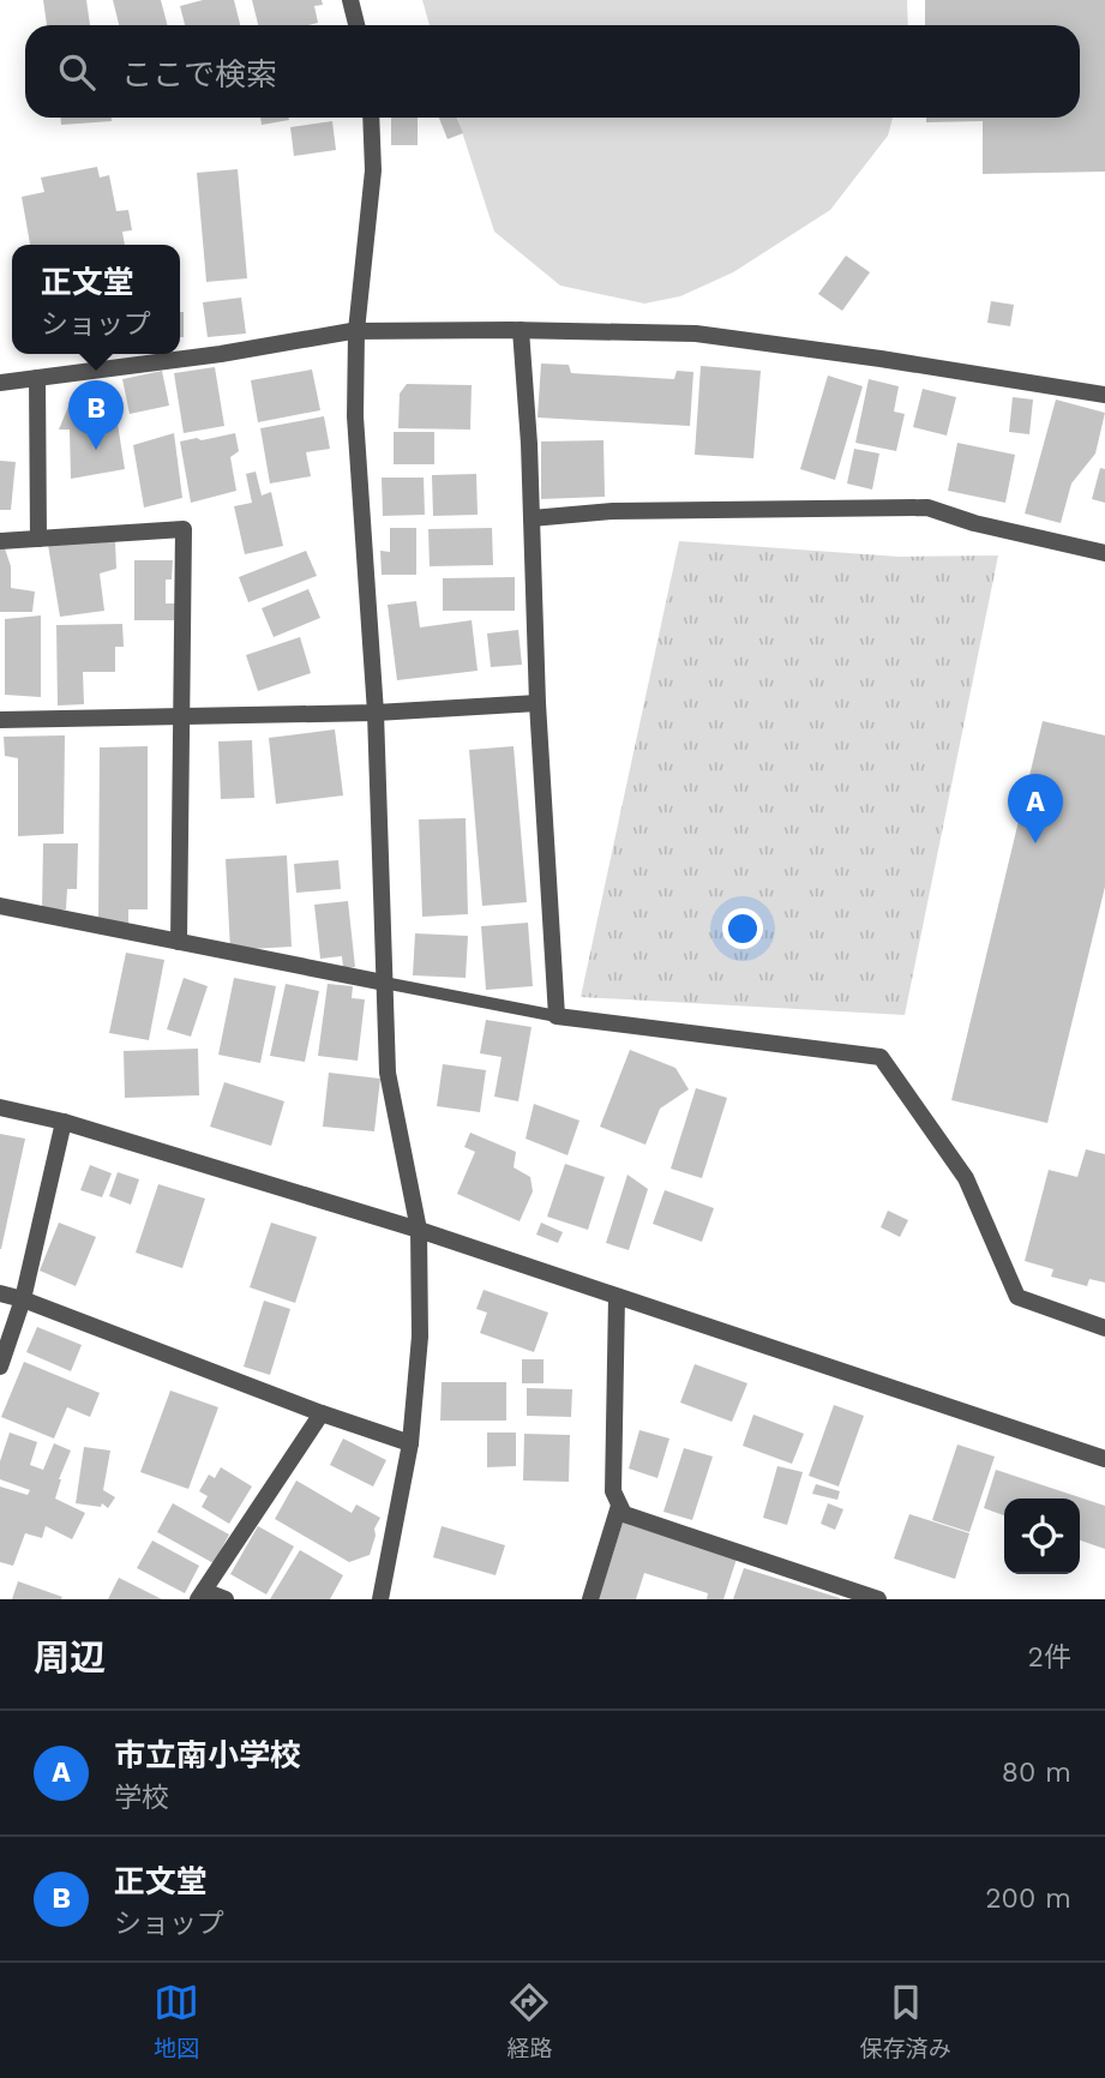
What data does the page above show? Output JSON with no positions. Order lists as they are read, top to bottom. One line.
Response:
{"page":{"search":"ここで検索","popup":["正文堂","ショップ"],"pins":["B","A"],"heading":["周辺","2件"],"list":[{"mark":"A","name":"市立南小学校","note":"学校","value":"80 m"},{"mark":"B","name":"正文堂","note":"ショップ","value":"200 m"}],"nav":["地図","経路","保存済み"]}}
